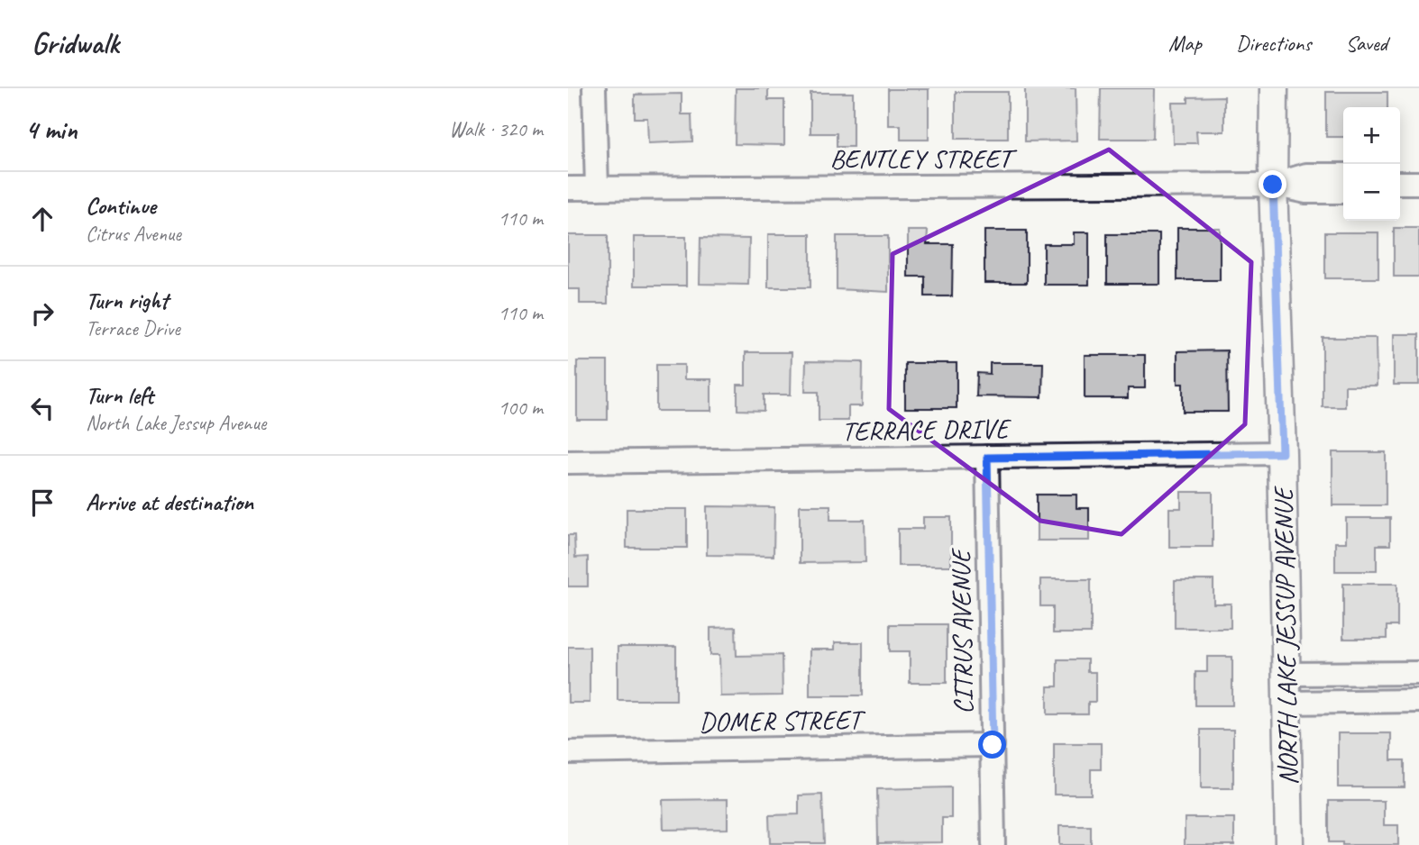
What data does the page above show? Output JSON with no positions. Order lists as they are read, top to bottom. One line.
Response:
{"streets":{"street":["BENTLEY STREET","TERRACE DRIVE","CITRUS AVENUE","NORTH LAKE JESSUP AVENUE","DOMER STREET"]},"crossings":[["BENTLEY STREET","NORTH LAKE JESSUP AVENUE"],["TERRACE DRIVE","CITRUS AVENUE"],["TERRACE DRIVE","NORTH LAKE JESSUP AVENUE"],["CITRUS AVENUE","DOMER STREET"]],"page":{"header":"Gridwalk","nav":["Map","Directions","Saved"],"heading":["4 min","Walk · 320 m"],"map_buttons":["+","−"],"list":[["Continue","Citrus Avenue","110 m"],["Turn right","Terrace Drive","110 m"],["Turn left","North Lake Jessup Avenue","100 m"],"Arrive at destination"]}}
